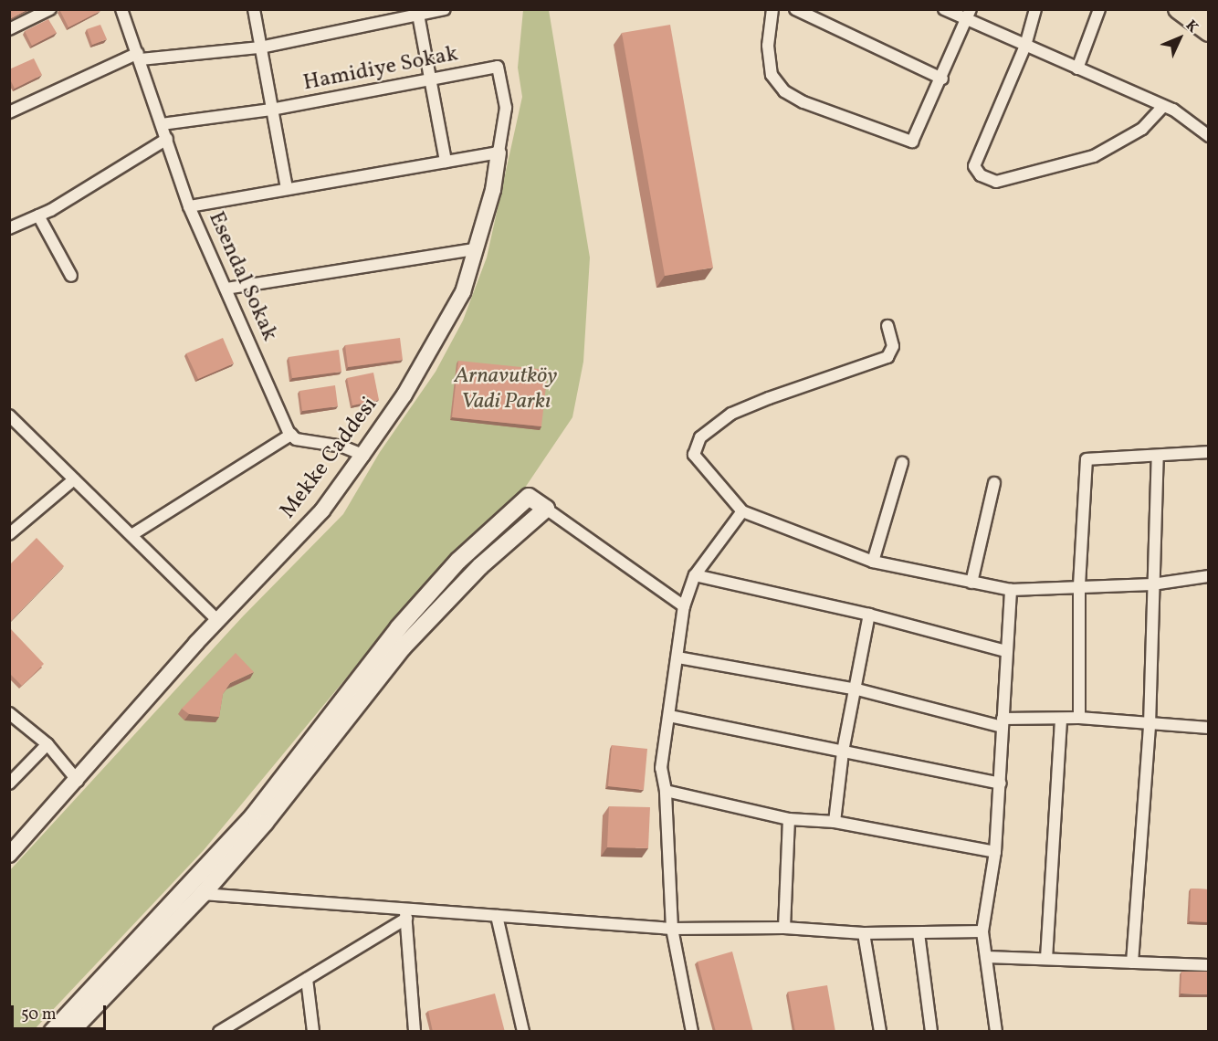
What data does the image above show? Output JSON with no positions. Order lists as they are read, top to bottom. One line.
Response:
{"streets":{"street":["Hamidiye Sokak","Esendal Sokak","Mekke Caddesi"]},"crossings":[["Hamidiye Sokak","Esendal Sokak"],["Hamidiye Sokak","Mekke Caddesi"]],"parks":["Arnavutköy Vadi Parkı"],"scale_bar":"50 m","north":"top right"}
